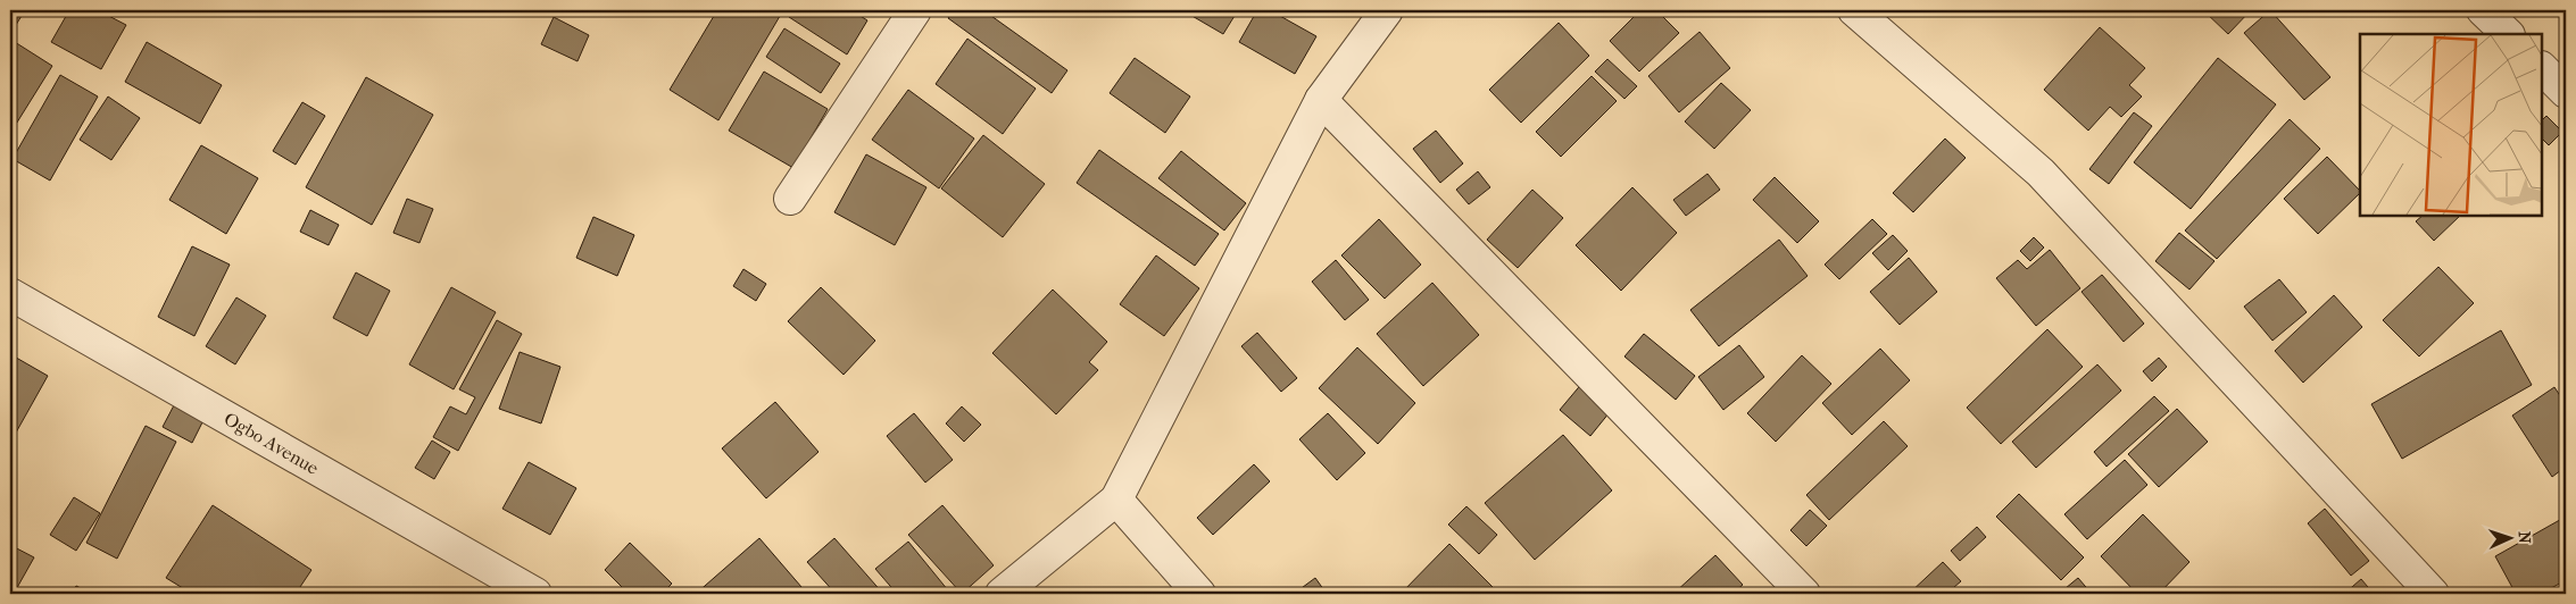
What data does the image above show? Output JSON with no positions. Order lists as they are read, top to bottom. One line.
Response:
{"streets":{"street":["Ogbo Avenue"]},"north":"right"}
